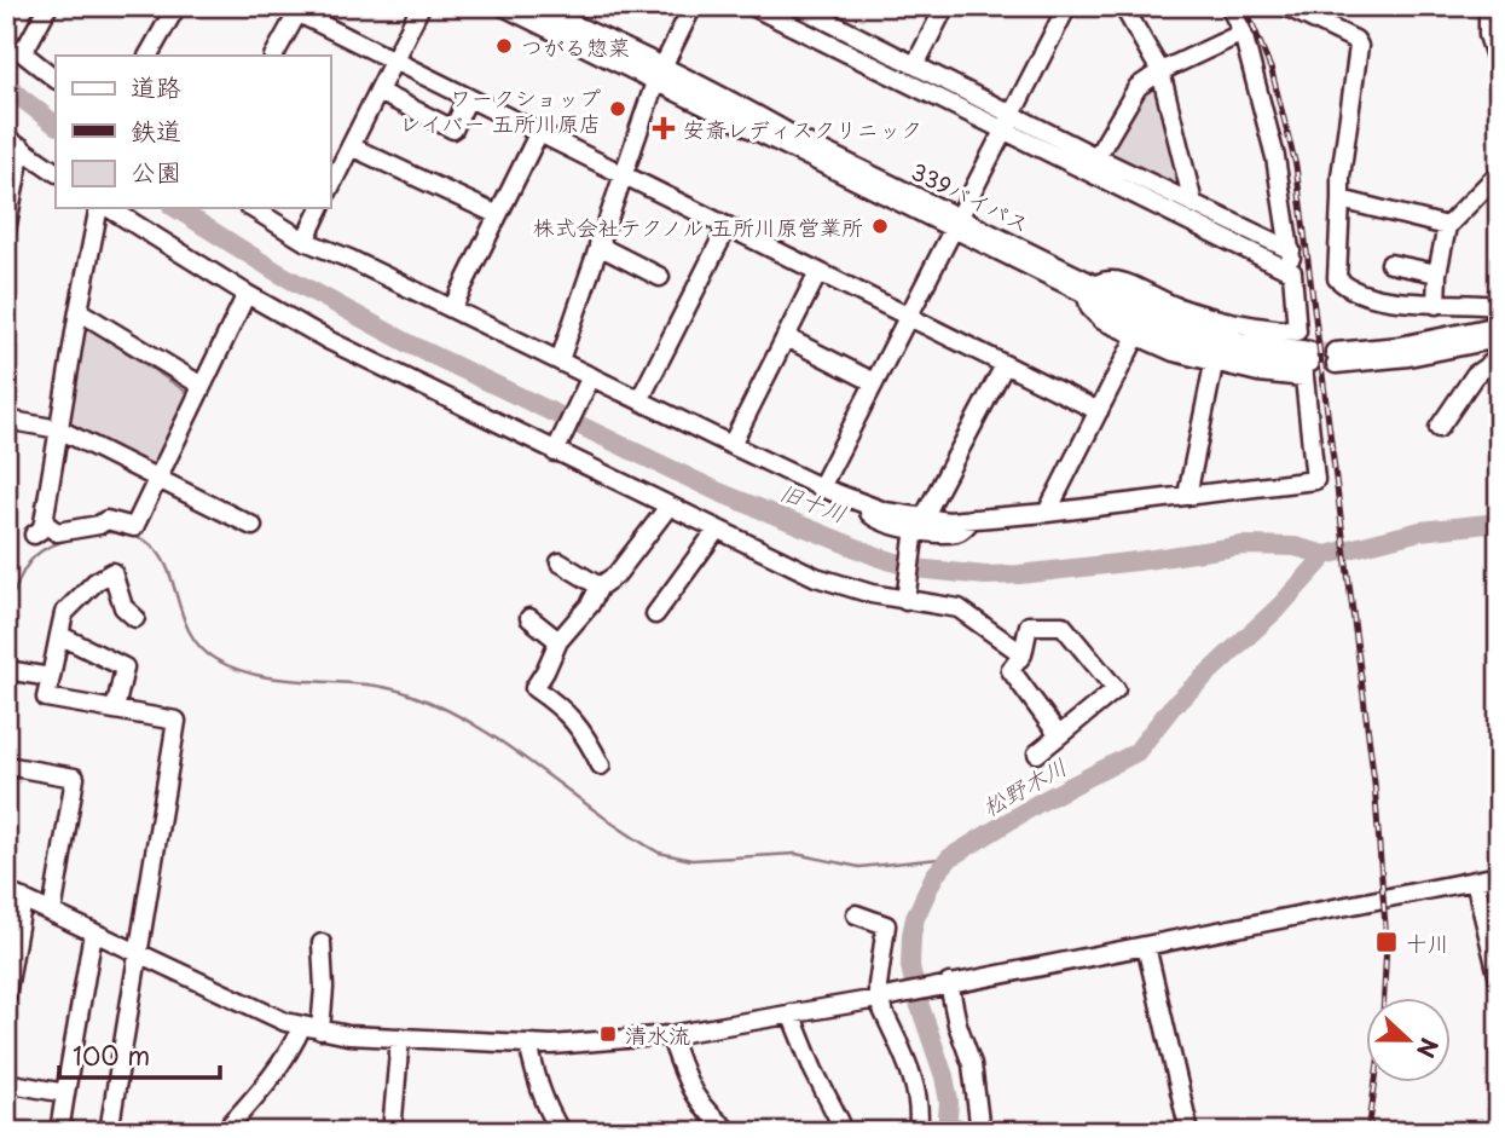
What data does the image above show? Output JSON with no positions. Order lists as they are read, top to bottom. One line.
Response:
{"streets":{"street":["339バイパス"]},"water":["旧十川","松野木川"],"places":{"other":["つがる惣菜","ワークショップ レイバー 五所川原店","株式会社テクノル 五所川原営業所"],"health":["安斎レディスクリニック"],"transit":["十川","清水流"]},"legend":["道路","鉄道","公園"],"scale_bar":"100 m","north":"right"}
